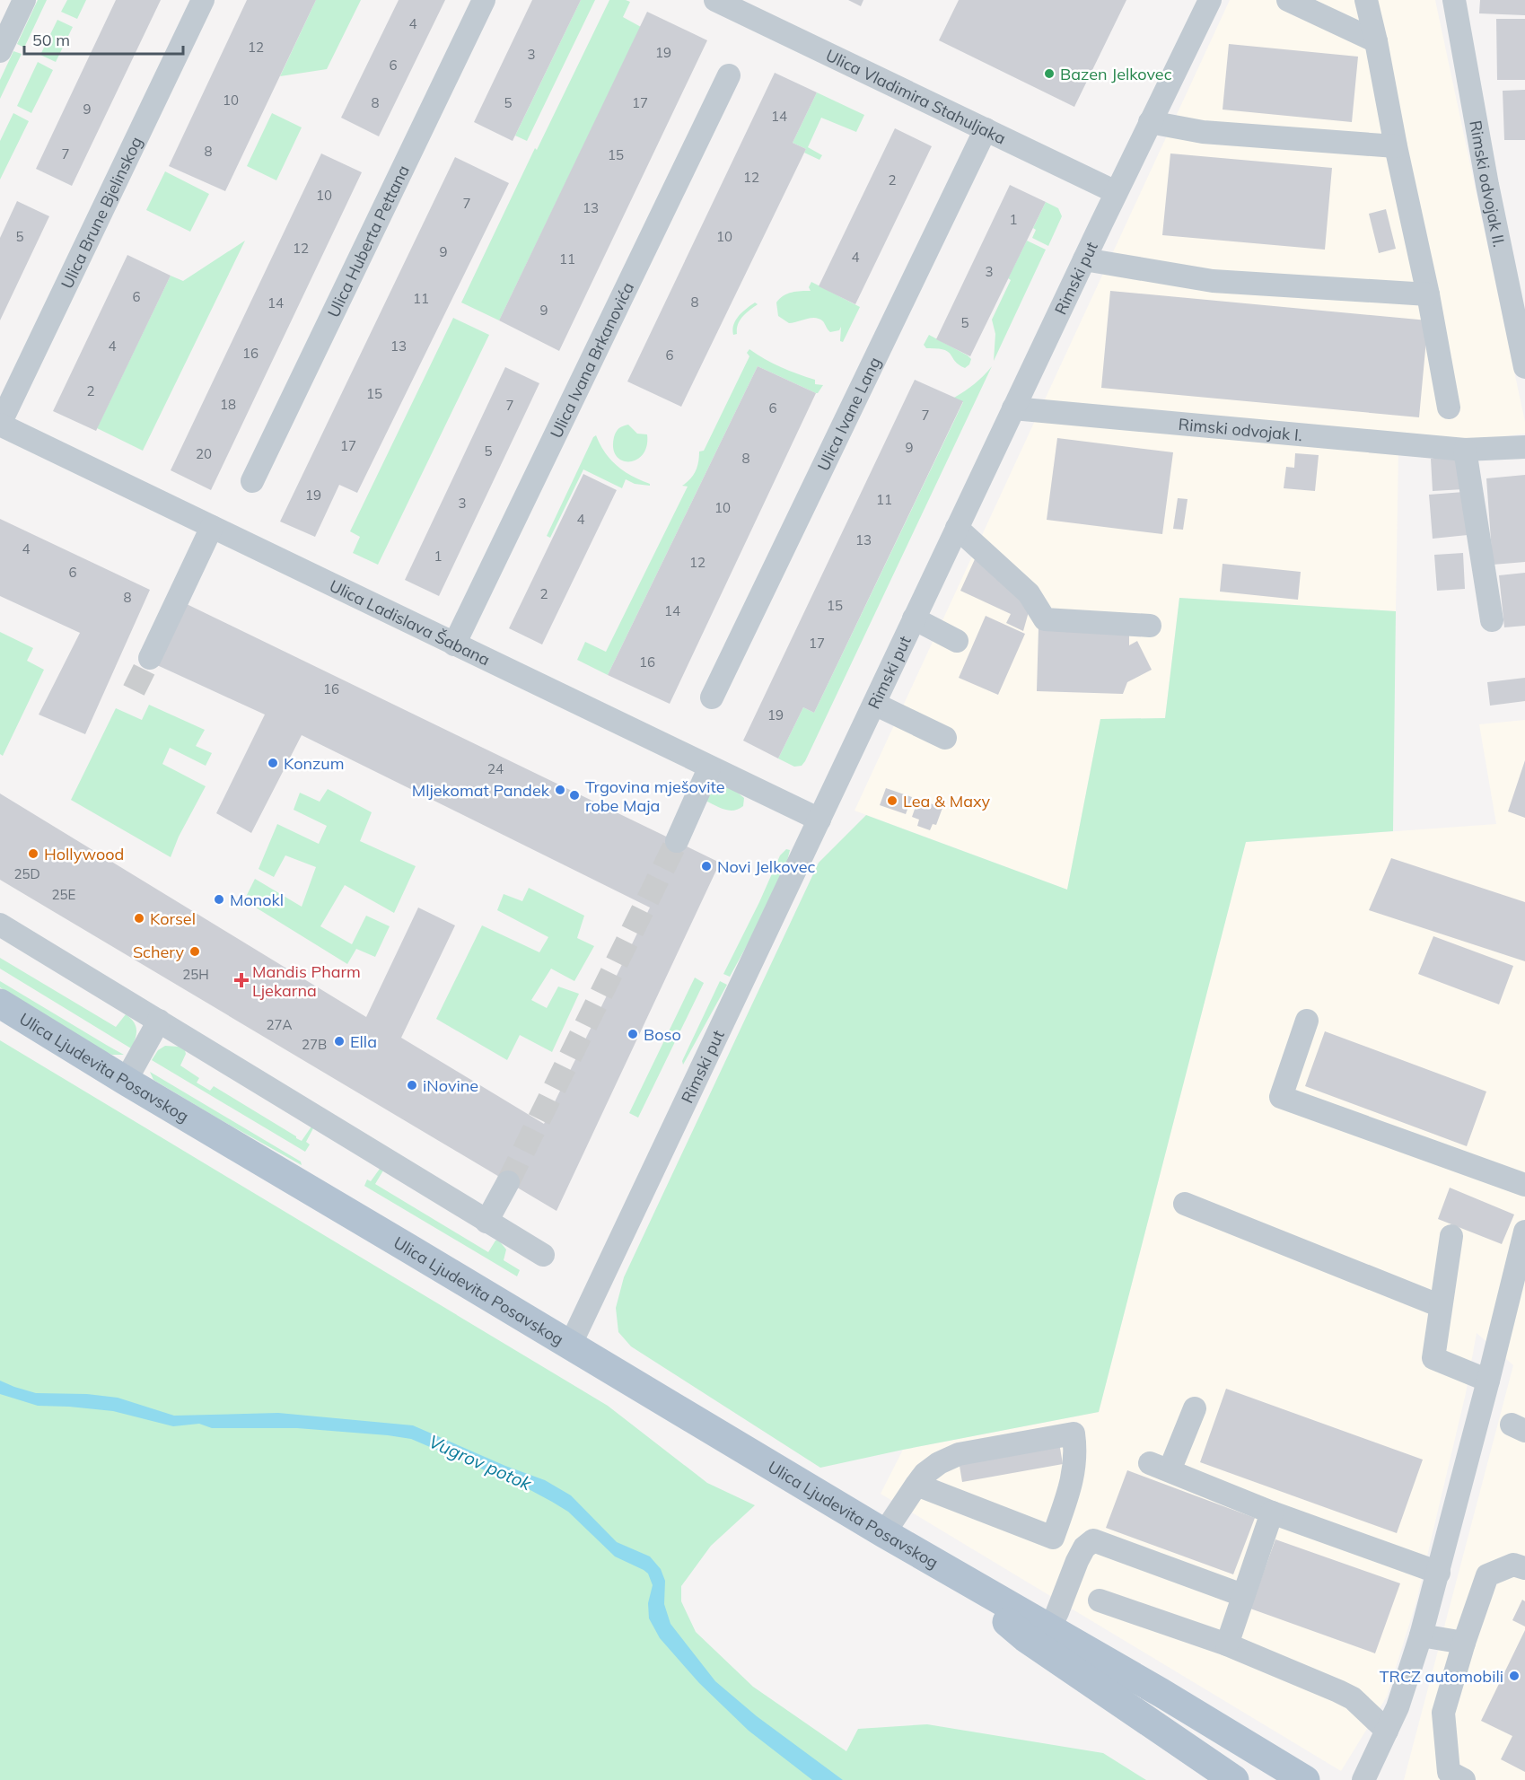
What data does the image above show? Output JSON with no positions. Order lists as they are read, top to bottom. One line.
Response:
{"streets":{"main road":["Ulica Ljudevita Posavskog"],"street":["Ulica Vladimira Stahuljaka","Rimski odvojak II.","Ulica Brune Bjelinskog","Ulica Huberta Pettana","Rimski put","Ulica Ivana Brkanovića","Ulica Ivane Lang","Rimski odvojak I.","Ulica Ladislava Šabana"]},"crossings":[["Ulica Vladimira Stahuljaka","Rimski put"],["Ulica Vladimira Stahuljaka","Ulica Ivane Lang"],["Ulica Brune Bjelinskog","Ulica Ladislava Šabana"],["Rimski put","Rimski odvojak I."],["Rimski put","Ulica Ladislava Šabana"],["Rimski put","Ulica Ljudevita Posavskog"],["Ulica Ivana Brkanovića","Ulica Ladislava Šabana"]],"water":["Vugrov potok"],"places":{"other":["Bazen Jelkovec","Konzum","Mljekomat Pandek","Trgovina mješovite robe Maja","Lea & Maxy","Hollywood","Novi Jelkovec","Monokl","Korsel","Schery","Boso","Ella","iNovine","TRCZ automobili"],"health":["Mandis Pharm Ljekarna"]},"house_numbers":["4","12","19","3","6","10","8","5","17","9","14","8","7","15","12","2","10","7","13","1","5","10","12","9","4","11","3","6","11","8","14","9","5","4","13","16","6","2","15","18","7","6","7","17","9","5","20","8","19","11","3","10","4","13","4","1","12","6","2","8","15","14","17","16","16","19","24","25D","25E","25H","27A","27B"],"scale_bar":"50 m"}
